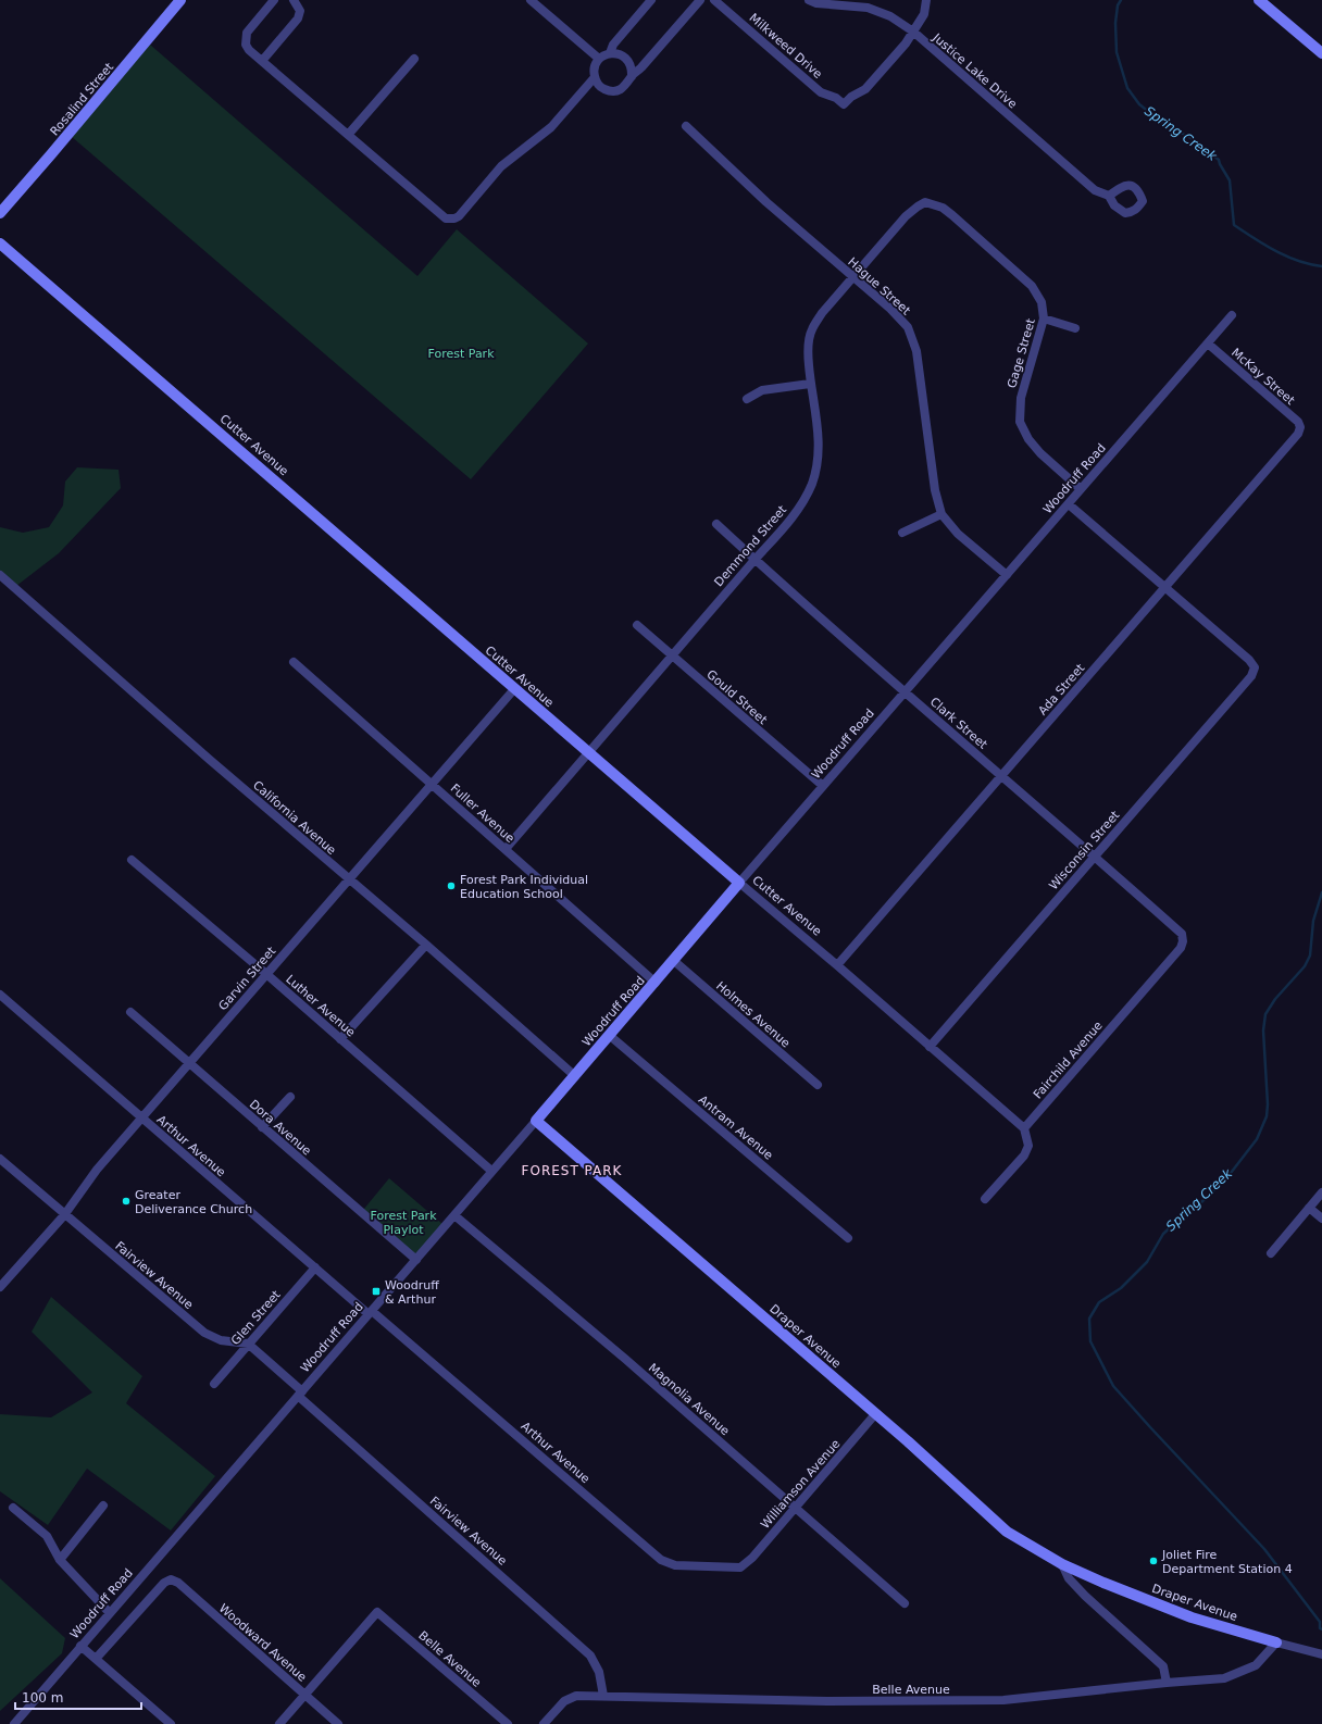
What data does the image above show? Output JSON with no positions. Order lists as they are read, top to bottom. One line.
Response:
{"streets":{"street":["Milkweed Drive","Justice Lake Drive","Rosalind Street","Hague Street","Gage Street","McKay Street","Cutter Avenue","Woodruff Road","Demmond Street","Ada Street","Gould Street","Clark Street","Fuller Avenue","California Avenue","Wisconsin Street","Garvin Street","Luther Avenue","Holmes Avenue","Fairchild Avenue","Dora Avenue","Antram Avenue","Arthur Avenue","Fairview Avenue","Glen Street","Draper Avenue","Magnolia Avenue","Williamson Avenue","Woodward Avenue","Belle Avenue"]},"crossings":[["Milkweed Drive","Justice Lake Drive"],["Hague Street","Woodruff Road"],["Hague Street","Demmond Street"],["Gage Street","Woodruff Road"],["Gage Street","Demmond Street"],["McKay Street","Woodruff Road"],["McKay Street","Ada Street"],["Cutter Avenue","Woodruff Road"],["Cutter Avenue","Demmond Street"],["Cutter Avenue","Ada Street"],["Cutter Avenue","Wisconsin Street"],["Cutter Avenue","Garvin Street"],["Cutter Avenue","Fairchild Avenue"],["Woodruff Road","Gould Street"],["Woodruff Road","Clark Street"],["Woodruff Road","Fuller Avenue"],["Woodruff Road","California Avenue"],["Woodruff Road","Luther Avenue"],["Woodruff Road","Holmes Avenue"],["Woodruff Road","Dora Avenue"],["Woodruff Road","Antram Avenue"],["Woodruff Road","Arthur Avenue"],["Woodruff Road","Fairview Avenue"],["Woodruff Road","Draper Avenue"],["Woodruff Road","Magnolia Avenue"],["Demmond Street","Gould Street"],["Demmond Street","Clark Street"],["Demmond Street","Fuller Avenue"],["Ada Street","Clark Street"],["Ada Street","Wisconsin Street"],["Clark Street","Wisconsin Street"],["Clark Street","Fairchild Avenue"],["Fuller Avenue","Garvin Street"],["California Avenue","Garvin Street"],["Garvin Street","Luther Avenue"],["Garvin Street","Dora Avenue"],["Garvin Street","Arthur Avenue"],["Garvin Street","Fairview Avenue"],["Arthur Avenue","Glen Street"],["Arthur Avenue","Williamson Avenue"],["Fairview Avenue","Glen Street"],["Fairview Avenue","Belle Avenue"],["Draper Avenue","Williamson Avenue"],["Draper Avenue","Belle Avenue"],["Magnolia Avenue","Williamson Avenue"],["Woodward Avenue","Belle Avenue"]],"districts":["FOREST PARK"],"water":["Spring Creek"],"parks":["Forest Park","Forest Park Playlot"],"places":{"other":["Forest Park Individual Education School","Greater Deliverance Church","Joliet Fire Department Station 4"],"transit":["Woodruff & Arthur"]},"scale_bar":"100 m"}
